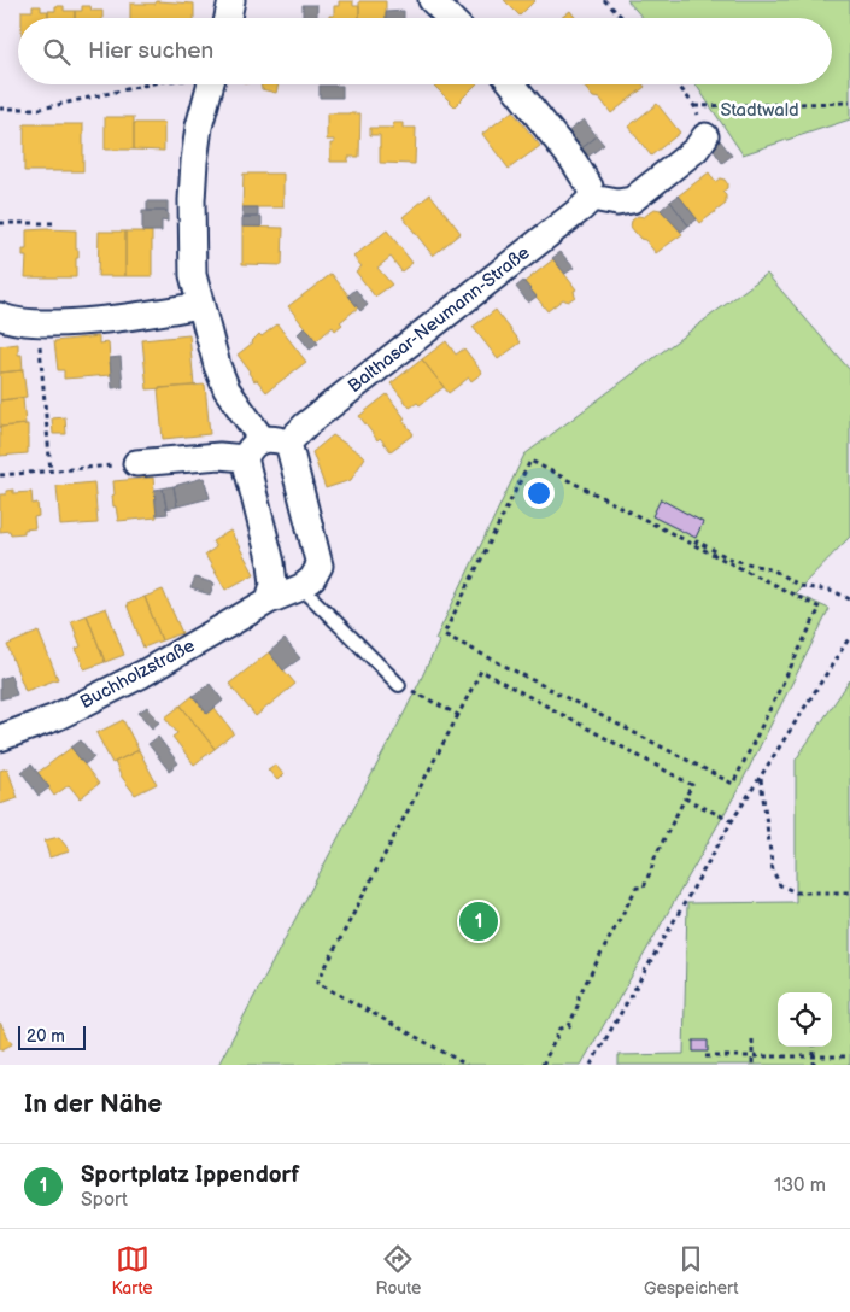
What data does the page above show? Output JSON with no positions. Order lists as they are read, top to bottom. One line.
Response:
{"streets":{"street":["Balthasar-Neumann-Straße","Buchholzstraße"]},"parks":["Stadtwald"],"scale_bar":"20 m","page":{"search":"Hier suchen","pins":"1","scale":"20 m","heading":"In der Nähe","list":[{"mark":"1","name":"Sportplatz Ippendorf","note":"Sport","value":"130 m"}],"nav":["Karte","Route","Gespeichert"]}}
